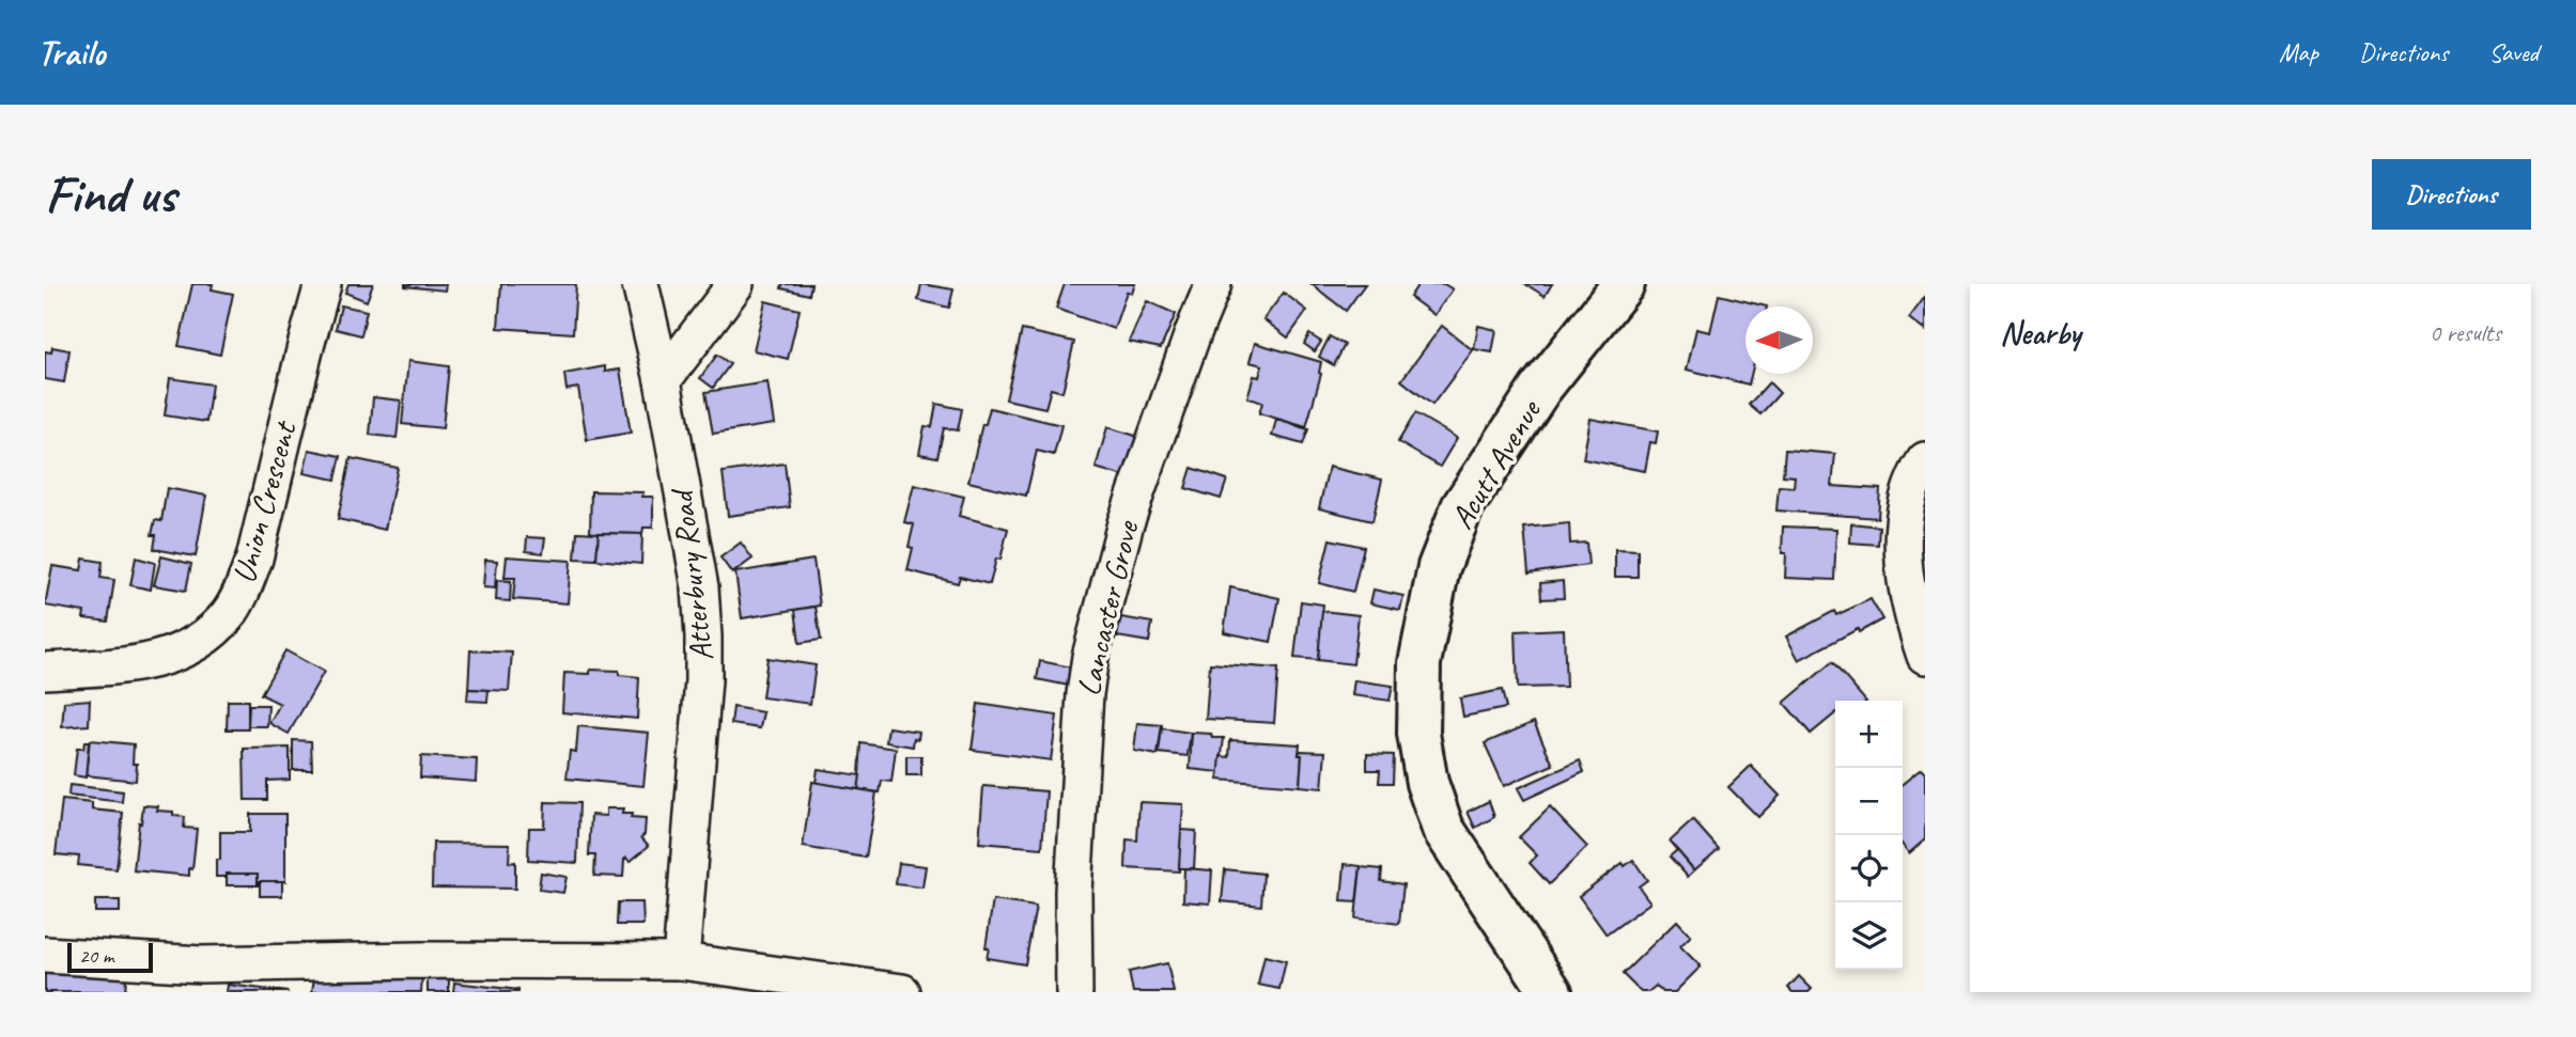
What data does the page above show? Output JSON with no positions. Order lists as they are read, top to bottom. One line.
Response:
{"streets":{"street":["Acutt Avenue","Union Crescent","Atterbury Road","Lancaster Grove"]},"scale_bar":"20 m","north":"left","page":{"header":"Trailo","nav":["Map","Directions","Saved"],"buttons":"Directions","title":"Find us","heading":["Nearby","0 results"],"map_buttons":["+","−"],"scale":"20 m"}}
